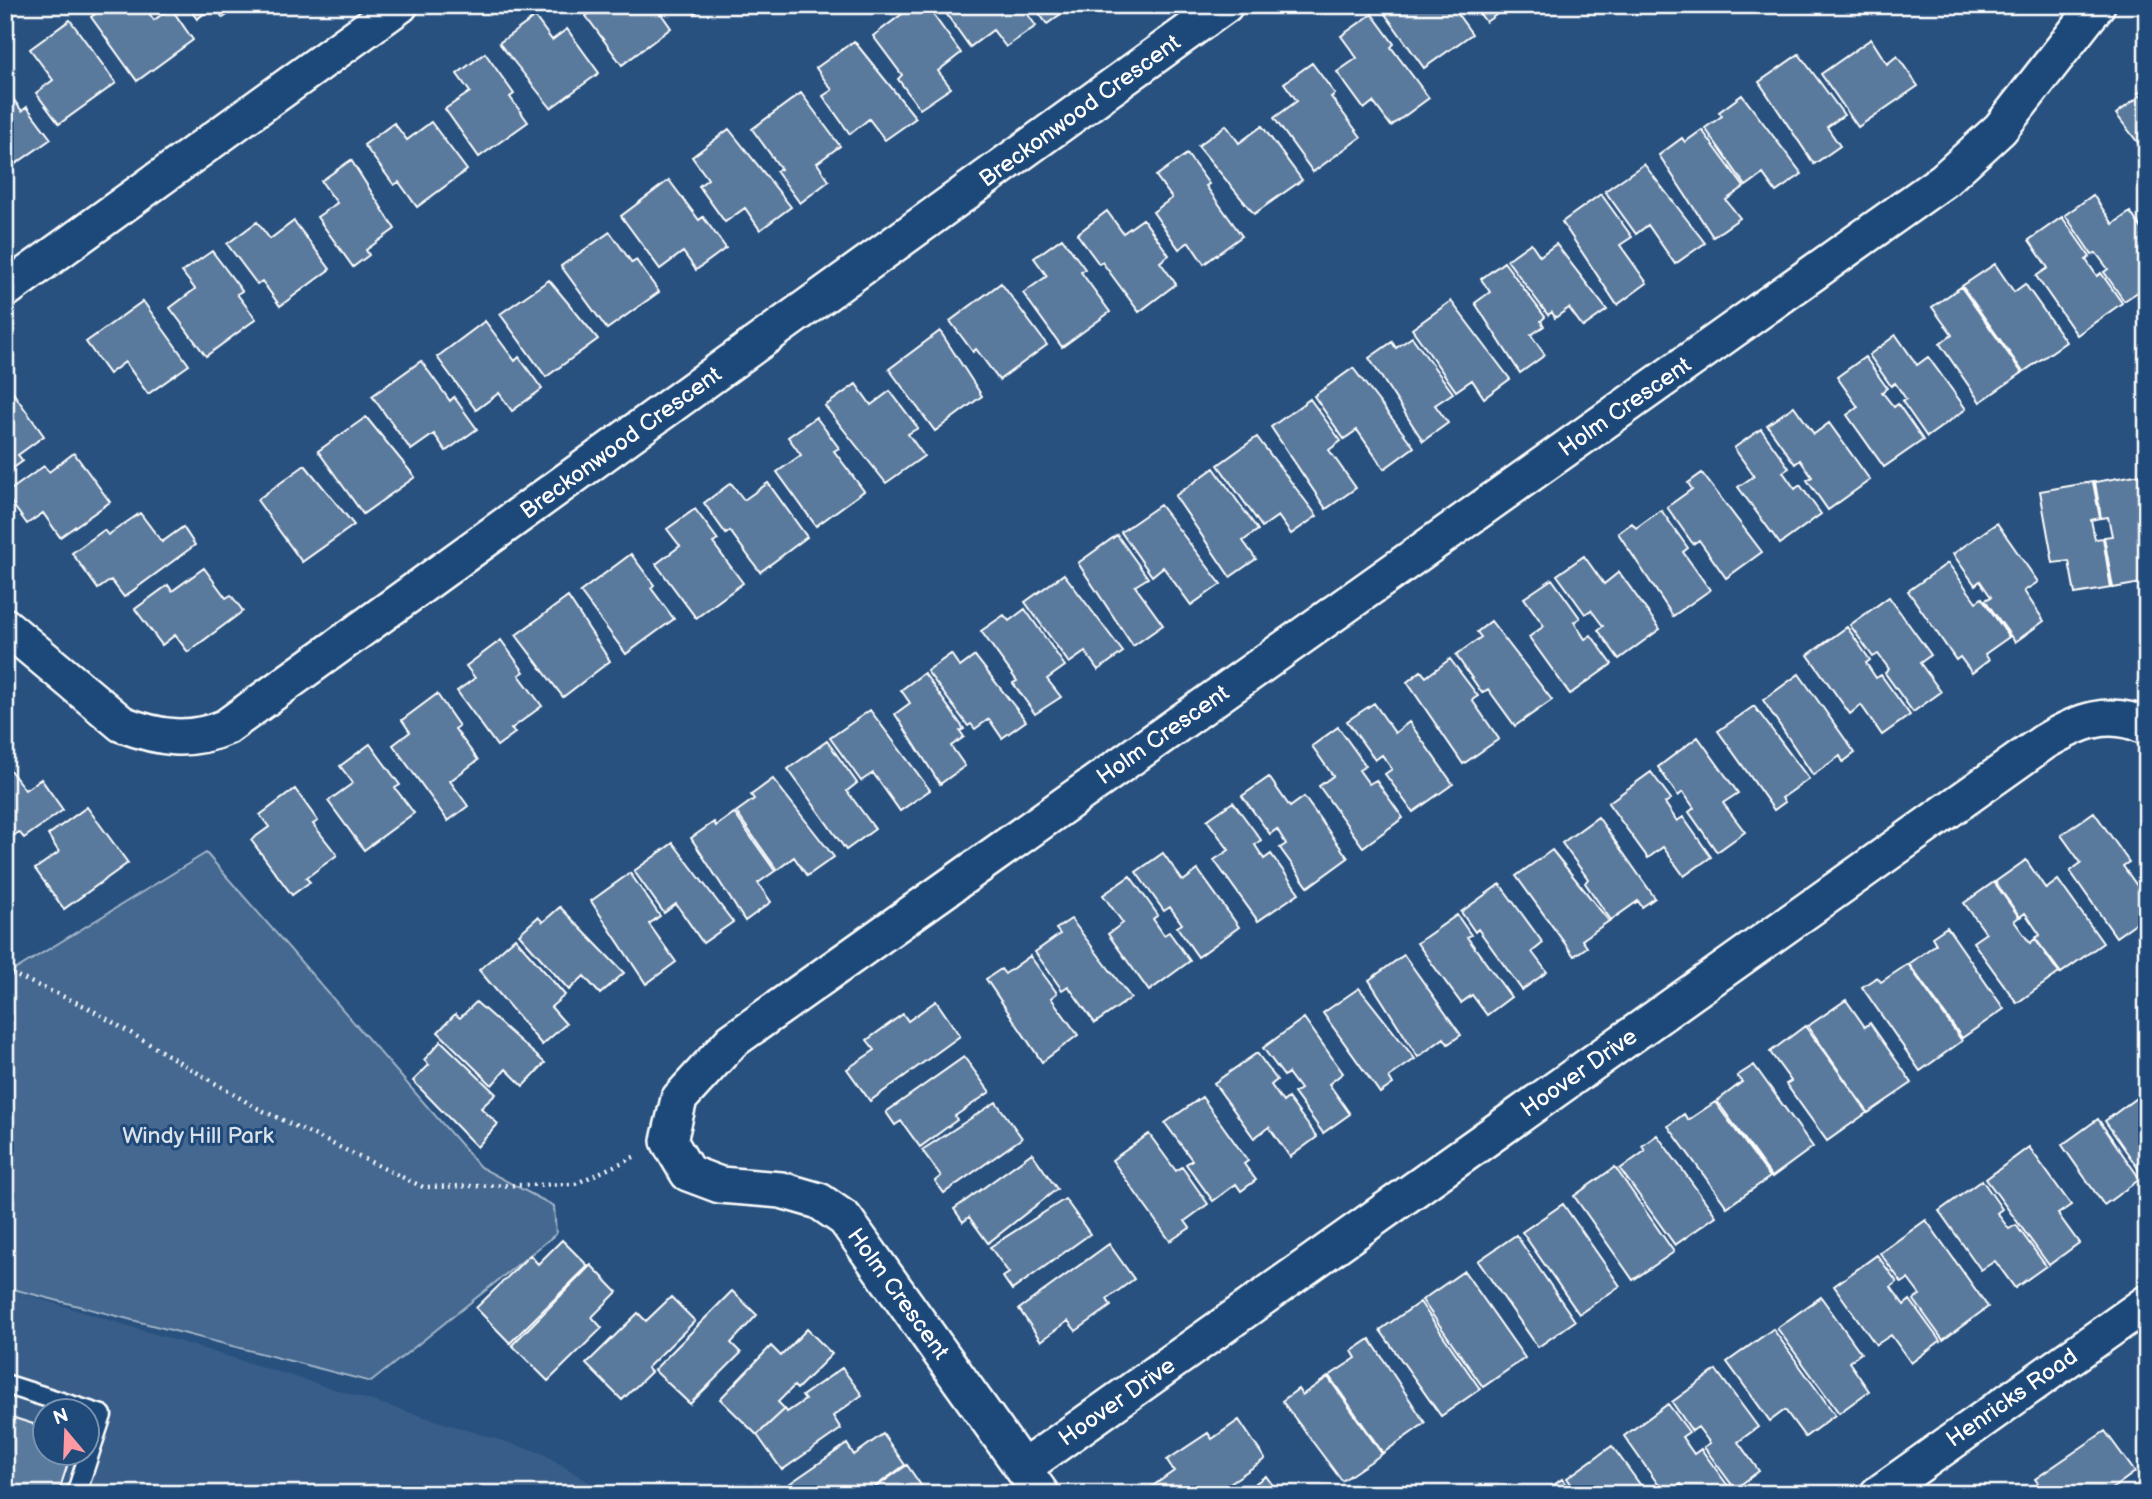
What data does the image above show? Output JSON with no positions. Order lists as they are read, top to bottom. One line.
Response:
{"streets":{"street":["Breckonwood Crescent","Holm Crescent","Hoover Drive","Henricks Road"]},"crossings":[["Holm Crescent","Hoover Drive"]],"parks":["Windy Hill Park"],"north":"top"}
